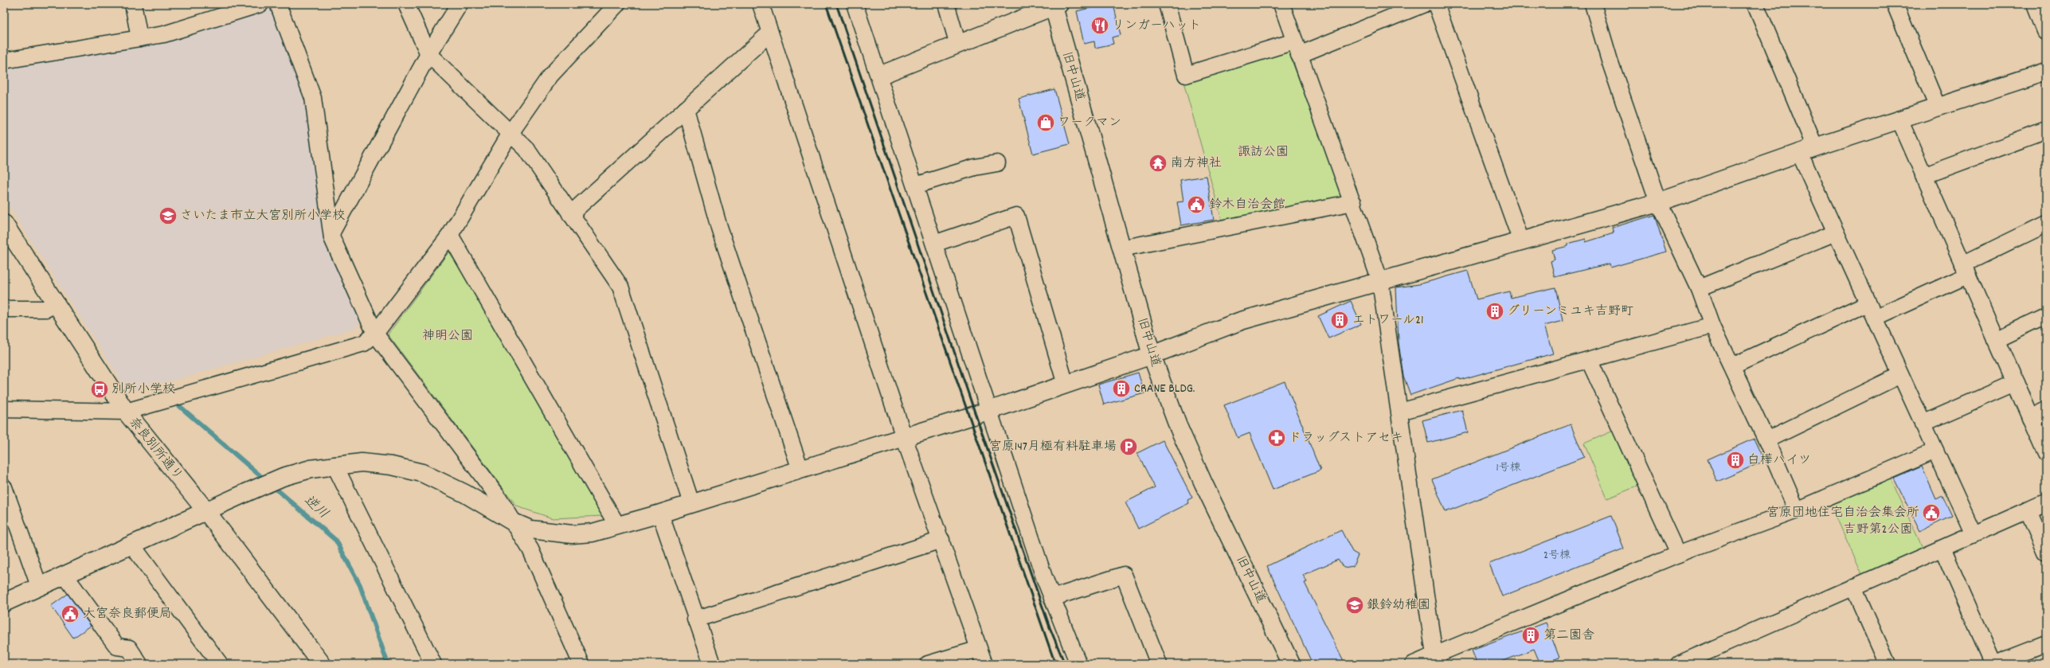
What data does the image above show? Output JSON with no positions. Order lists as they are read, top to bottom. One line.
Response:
{"streets":{"street":["旧中山道","奈良別所通り"]},"water":["逆川"],"parks":["諏訪公園","神明公園","吉野第2公園"],"places":{"restaurant":["リンガーハット"],"shop":["ワークマン"],"temple":["南方神社"],"public building":["鈴木自治会館","宮原団地住宅自治会集会所","大宮奈良郵便局"],"school or university":["さいたま市立大宮別所小学校","銀鈴幼稚園"],"building":["グリーンミユキ吉野町","エトワール21","CRANE BLDG.","白樺ハイツ","第二園舎"],"bus stop":["別所小学校"],"pharmacy":["ドラッグストアセキ"],"parking":["宮原147月極有料駐車場"]},"house_numbers":["1号棟","2号棟"]}
